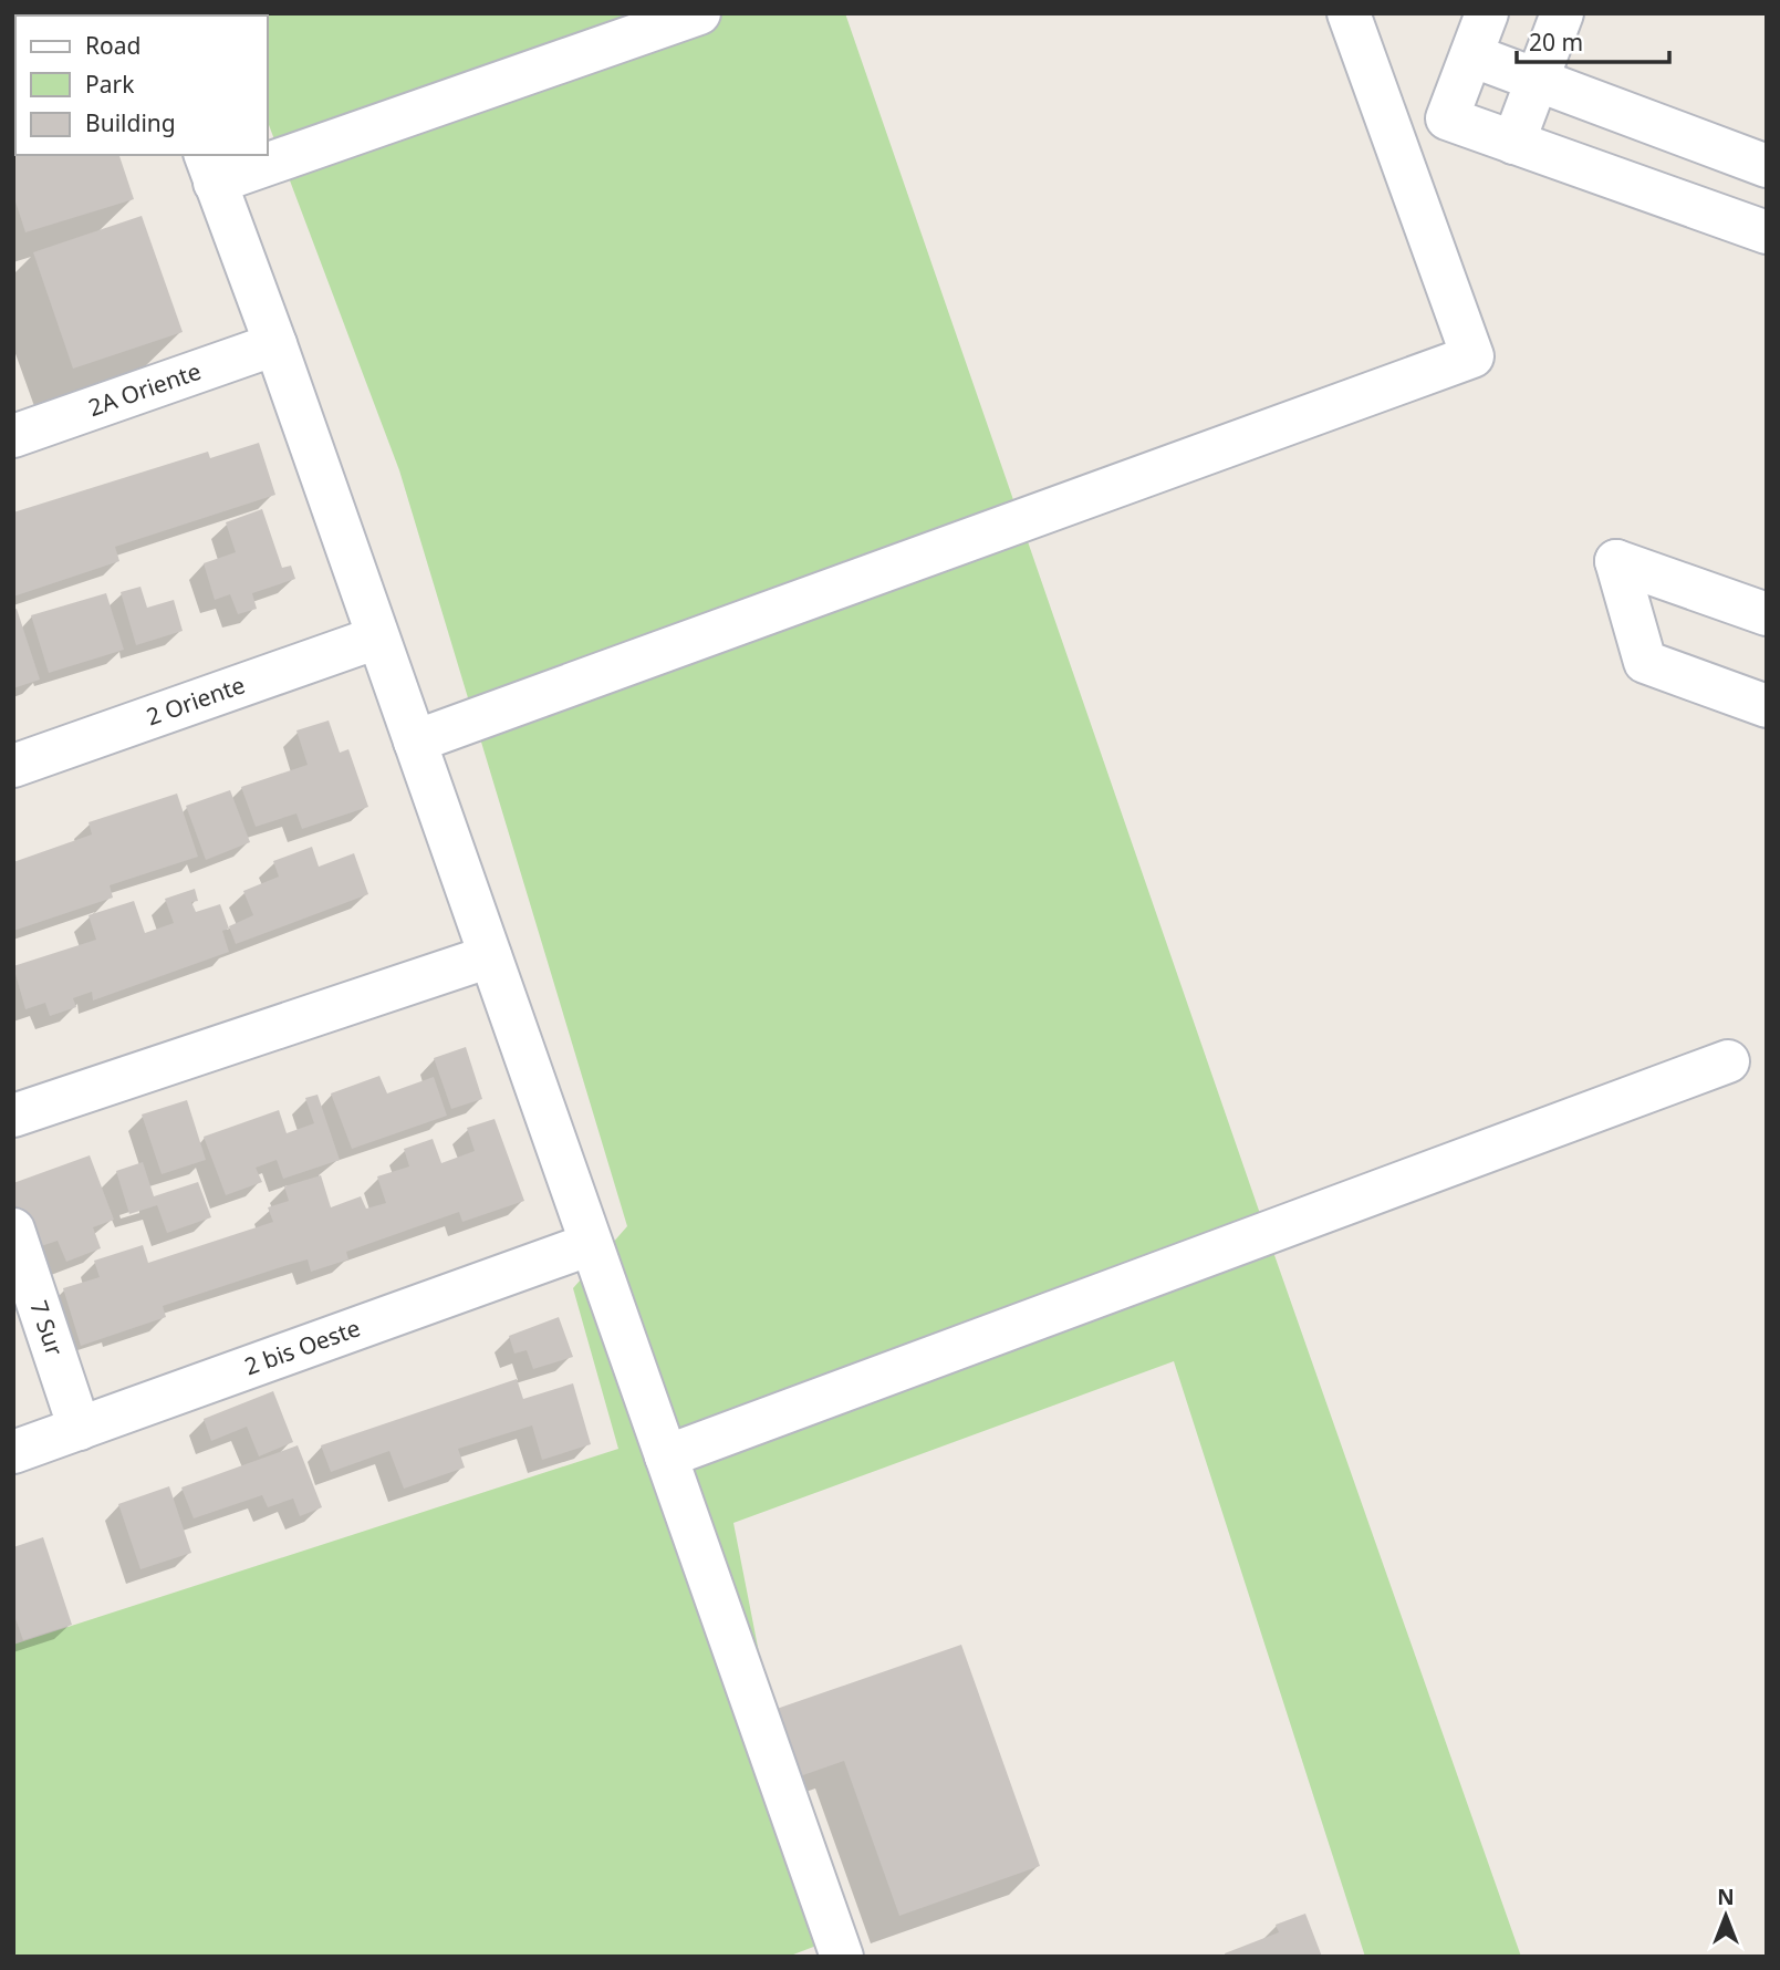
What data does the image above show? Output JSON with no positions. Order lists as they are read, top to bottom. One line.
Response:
{"streets":{"street":["2A Oriente","2 Oriente","7 Sur","2 bis Oeste"]},"crossings":[["7 Sur","2 bis Oeste"]],"legend":["Road","Park","Building"],"scale_bar":"20 m","north":"top"}
